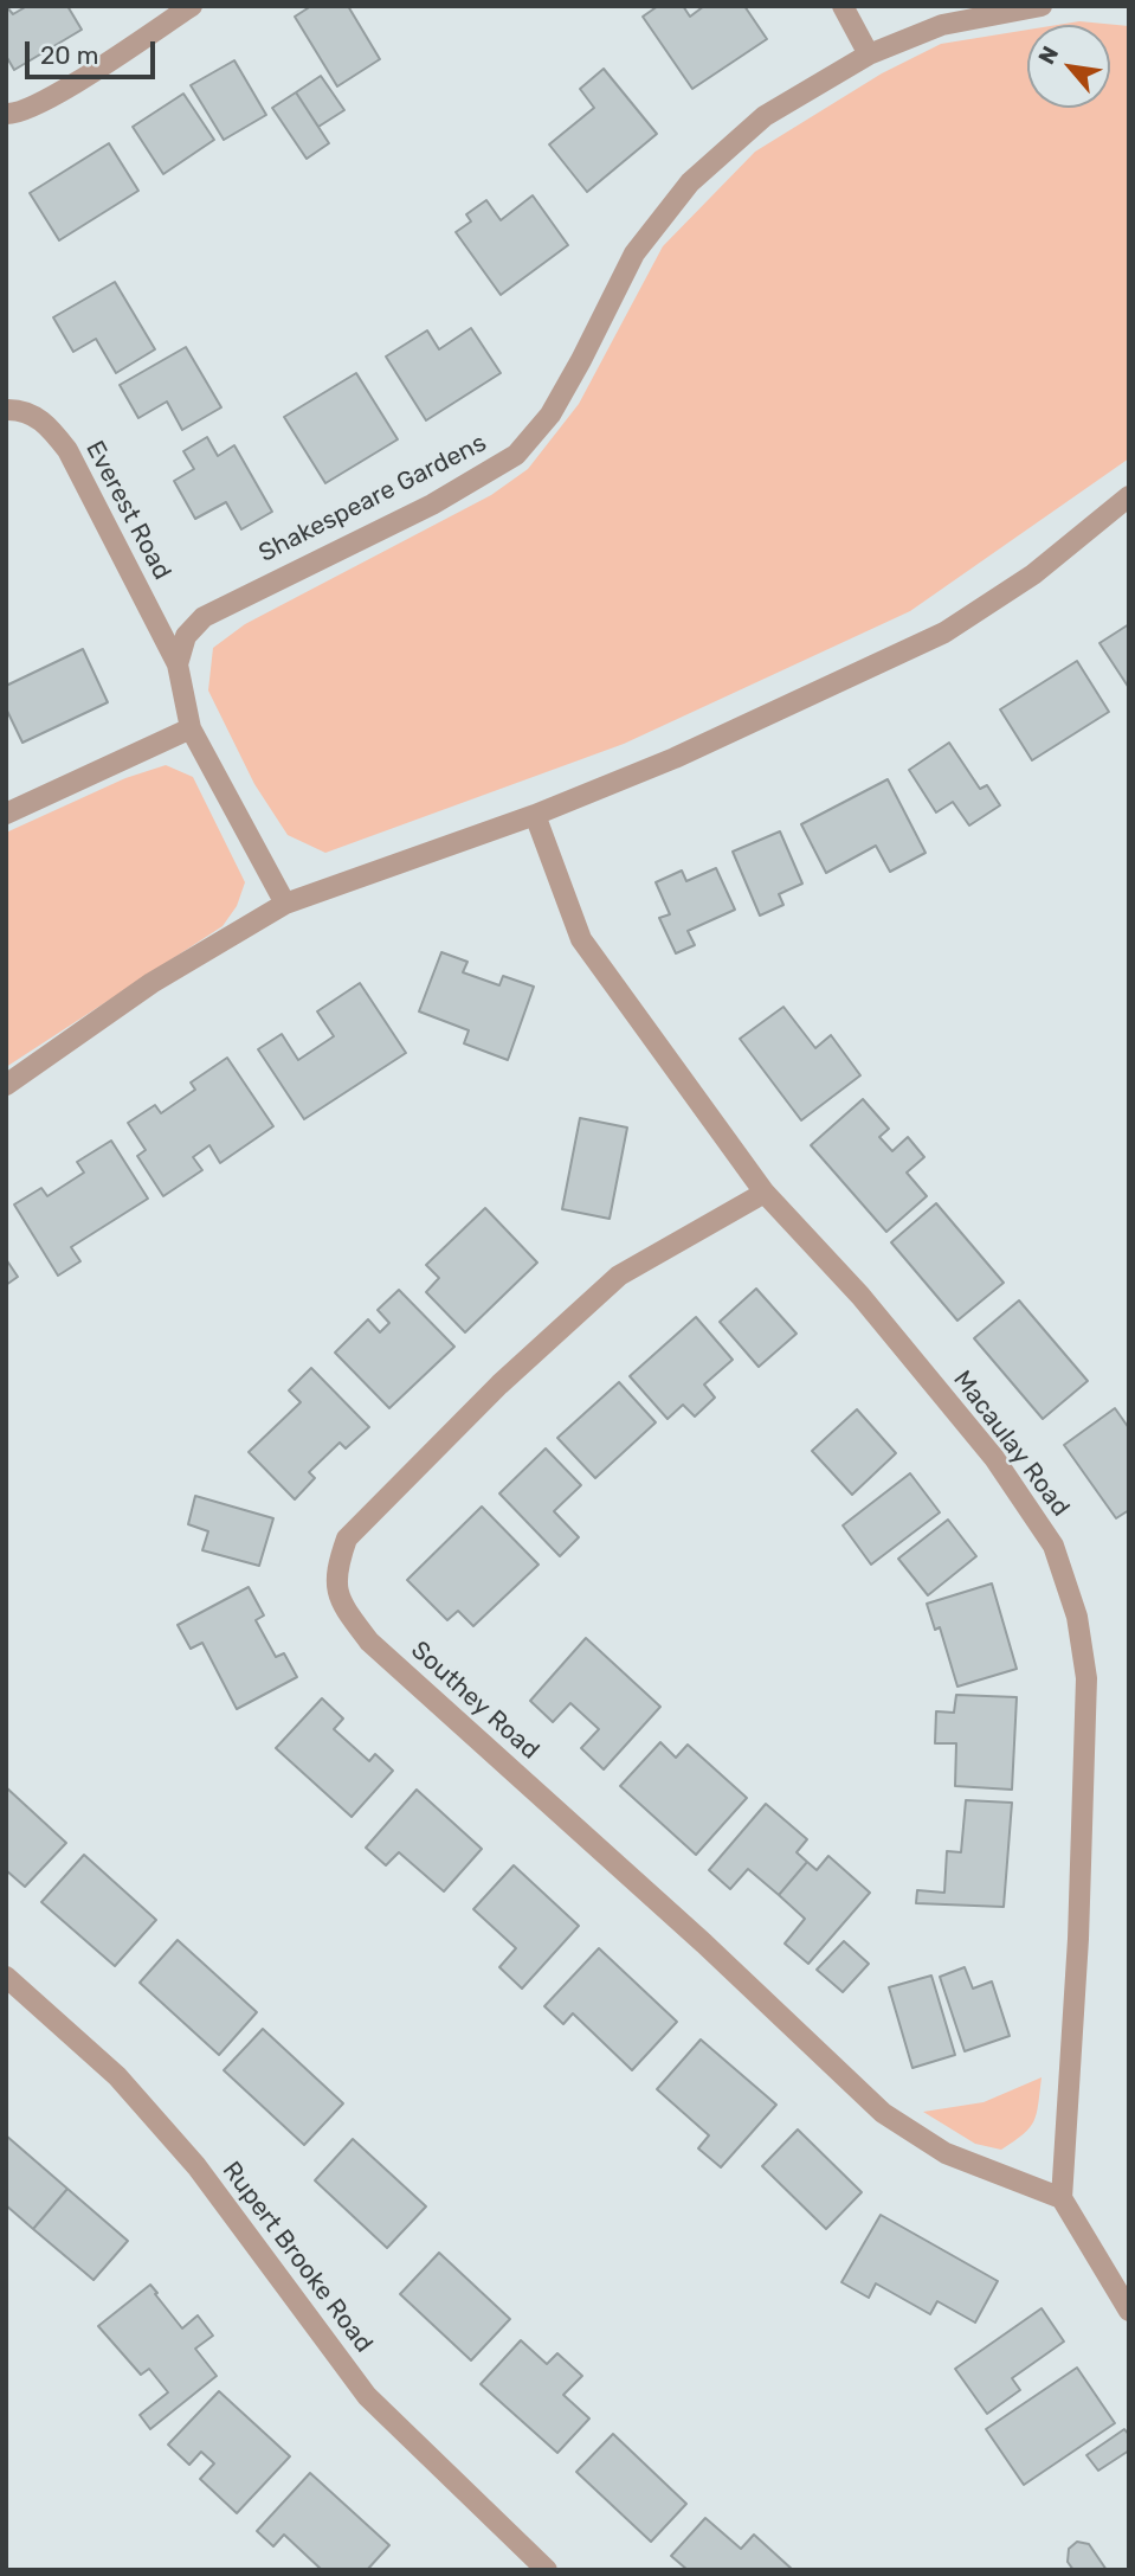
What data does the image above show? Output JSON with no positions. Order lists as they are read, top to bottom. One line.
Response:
{"streets":{"street":["Shakespeare Gardens","Everest Road","Macaulay Road","Southey Road","Rupert Brooke Road"]},"crossings":[["Shakespeare Gardens","Everest Road"],["Macaulay Road","Southey Road"]],"scale_bar":"20 m","north":"top left"}
